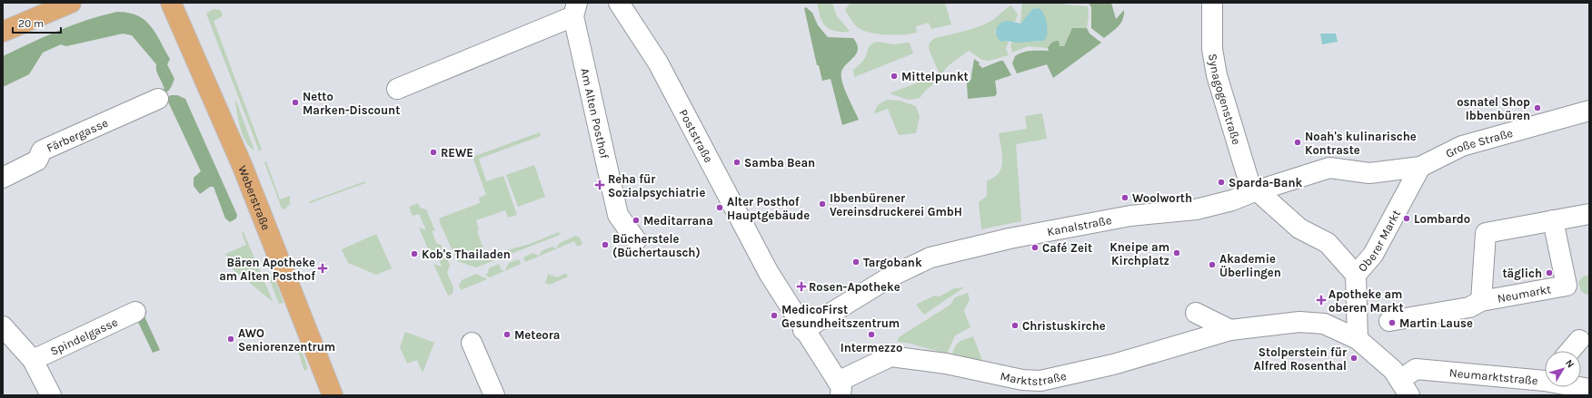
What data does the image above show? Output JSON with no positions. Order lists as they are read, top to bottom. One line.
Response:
{"streets":{"main road":["Weberstraße"],"street":["Synagogenstraße","Am Alten Posthof","Färbergasse","Poststraße","Große Straße","Kanalstraße","Oberer Markt","Neumarkt","Spindelgasse","Marktstraße","Neumarktstraße"]},"crossings":[["Synagogenstraße","Kanalstraße"],["Poststraße","Kanalstraße"],["Poststraße","Marktstraße"],["Große Straße","Kanalstraße"],["Große Straße","Oberer Markt"],["Oberer Markt","Marktstraße"]],"places":{"other":["Mittelpunkt","Netto Marken-Discount","osnatel Shop Ibbenbüren","Noah's kulinarische Kontraste","REWE","Samba Bean","Sparda-Bank","Woolworth","Ibbenbürener Vereinsdruckerei GmbH","Alter Posthof Hauptgebäude","Lombardo","Meditarrana","Bücherstele (Büchertausch)","Café Zeit","Kneipe am Kirchplatz","Kob's Thailaden","Targobank","Akademie Überlingen","täglich","MedicoFirst Gesundheitszentrum","Martin Lause","Christuskirche","Meteora","Intermezzo","AWO Seniorenzentrum","Stolperstein für Alfred Rosenthal"],"health":["Reha für Sozialpsychiatrie","Bären Apotheke am Alten Posthof","Rosen-Apotheke","Apotheke am oberen Markt"]},"scale_bar":"20 m","north":"top right"}
